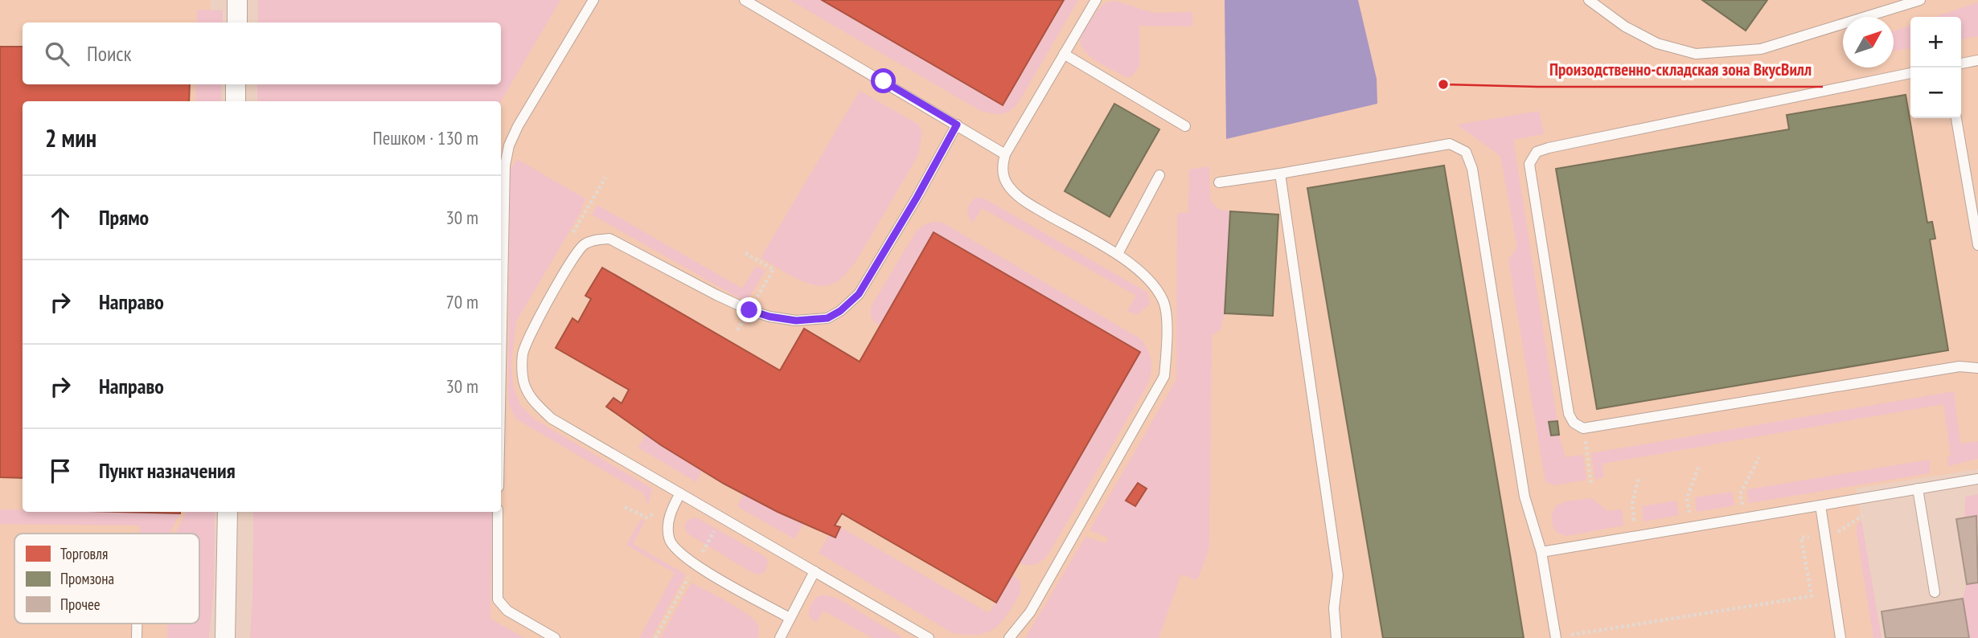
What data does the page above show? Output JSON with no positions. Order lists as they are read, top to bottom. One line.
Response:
{"places":["Произодственно-складская зона ВкусВилл"],"legend":["Торговля","Промзона","Прочее"],"north":"top right","page":{"map_buttons":["+","−"],"search":"Поиск","heading":["2 мин","Пешком · 130 m"],"list":[["Прямо","30 m"],["Направо","70 m"],["Направо","30 m"],"Пункт назначения"]}}
